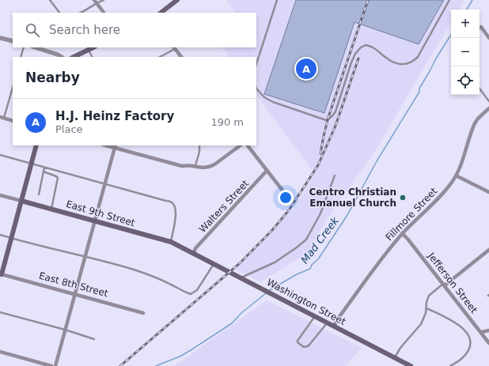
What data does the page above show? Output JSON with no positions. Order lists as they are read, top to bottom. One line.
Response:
{"streets":{"main road":["East 9th Street","Washington Street"],"street":["Walters Street","Fillmore Street","Jefferson Street","East 8th Street"]},"crossings":[["Walters Street","East 9th Street"],["Walters Street","Washington Street"],["East 9th Street","Washington Street"],["Fillmore Street","Jefferson Street"],["Fillmore Street","Washington Street"]],"water":["Mad Creek"],"places":["Centro Christian Emanuel Church"],"page":{"map_buttons":["+","−"],"search":"Search here","pins":"A","heading":"Nearby","list":[{"mark":"A","name":"H.J. Heinz Factory","note":"Place","value":"190 m"}]}}
